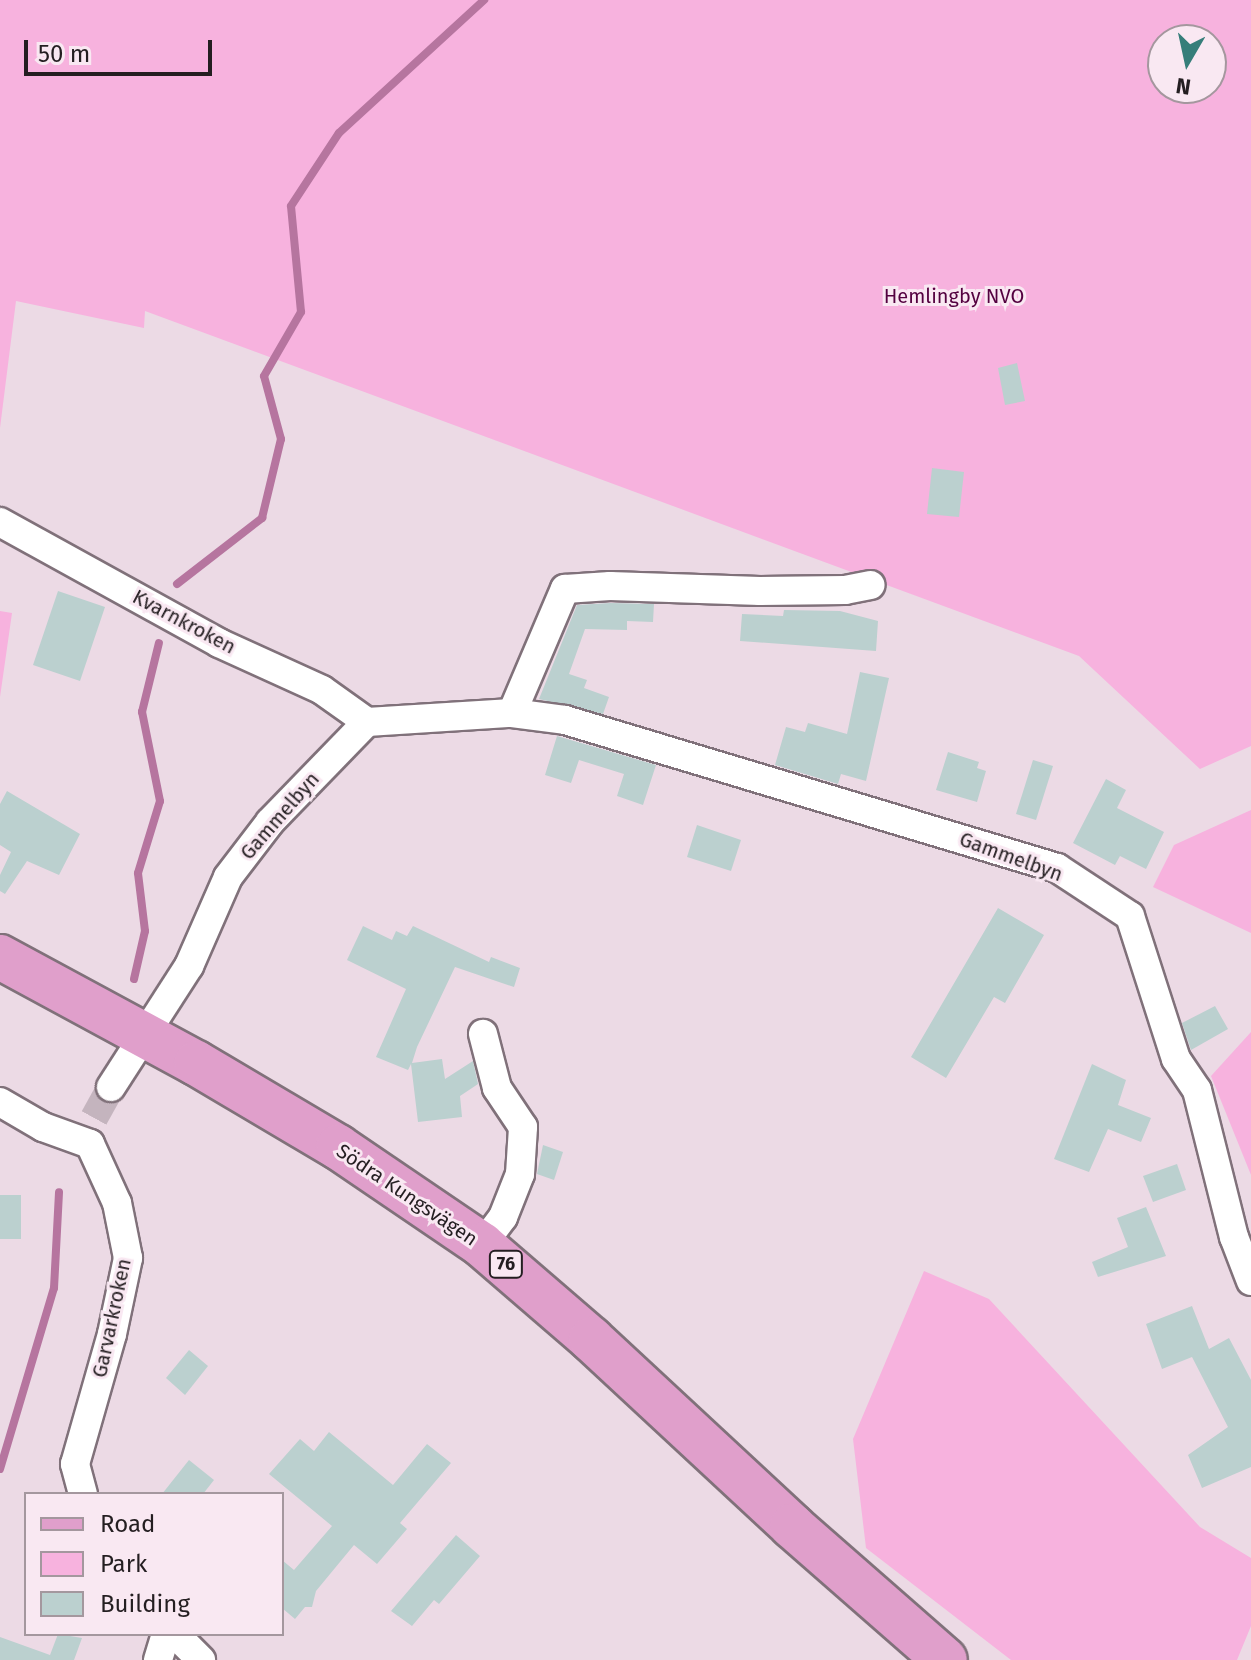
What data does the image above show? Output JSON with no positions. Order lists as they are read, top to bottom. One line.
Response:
{"streets":{"main road":["Södra Kungsvägen","76"],"street":["Kvarnkroken","Gammelbyn","Garvarkroken"]},"crossings":[["Kvarnkroken","Gammelbyn"],["Gammelbyn","Södra Kungsvägen"]],"parks":["Hemlingby NVO"],"legend":["Road","Park","Building"],"scale_bar":"50 m","north":"bottom"}
